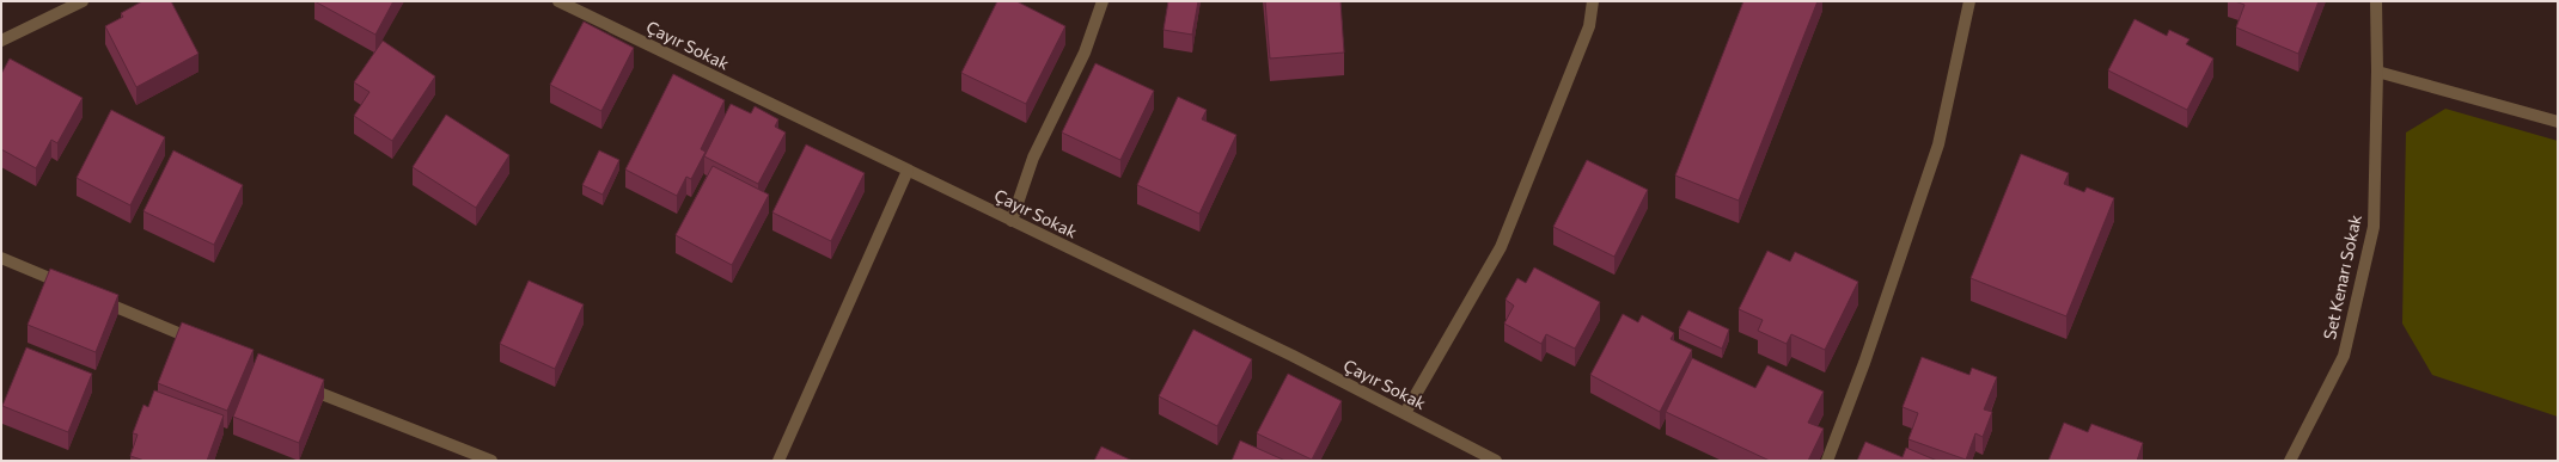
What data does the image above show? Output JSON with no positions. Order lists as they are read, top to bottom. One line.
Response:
{"streets":{"street":["Çayır Sokak","Set Kenarı Sokak"]}}
